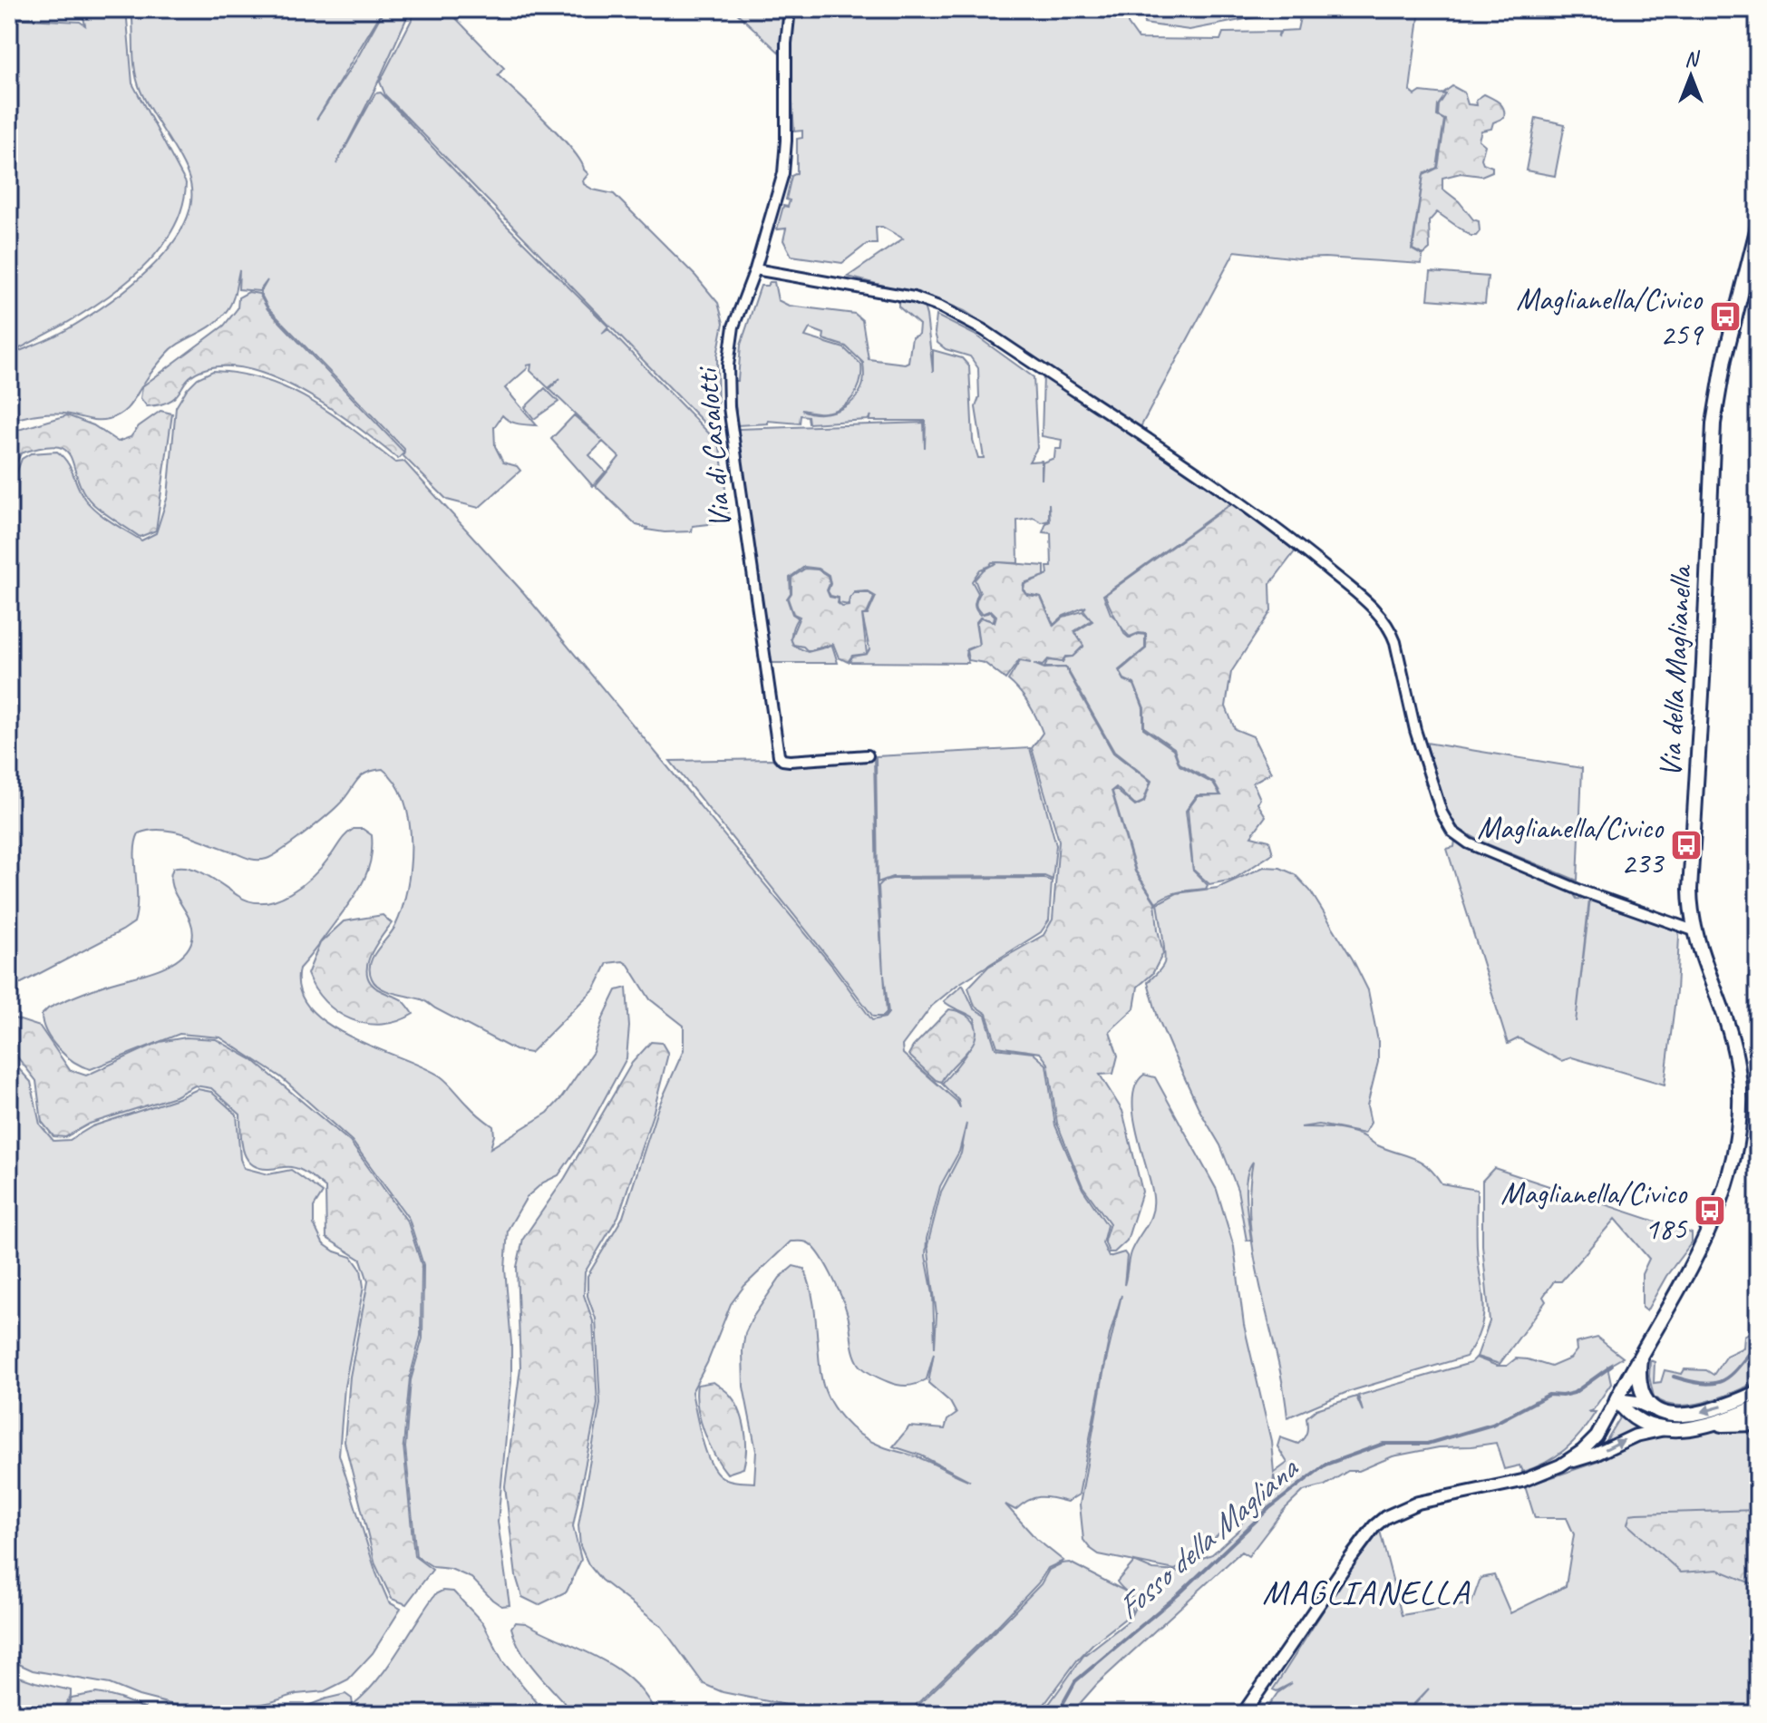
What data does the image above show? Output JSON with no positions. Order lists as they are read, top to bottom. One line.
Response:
{"streets":{"main road":["Via della Maglianella"],"street":["Via di Casalotti"]},"districts":["MAGLIANELLA"],"water":["Fosso della Magliana"],"places":{"bus stop":["Maglianella/Civico 259","Maglianella/Civico 233","Maglianella/Civico 185"]},"north":"top"}
